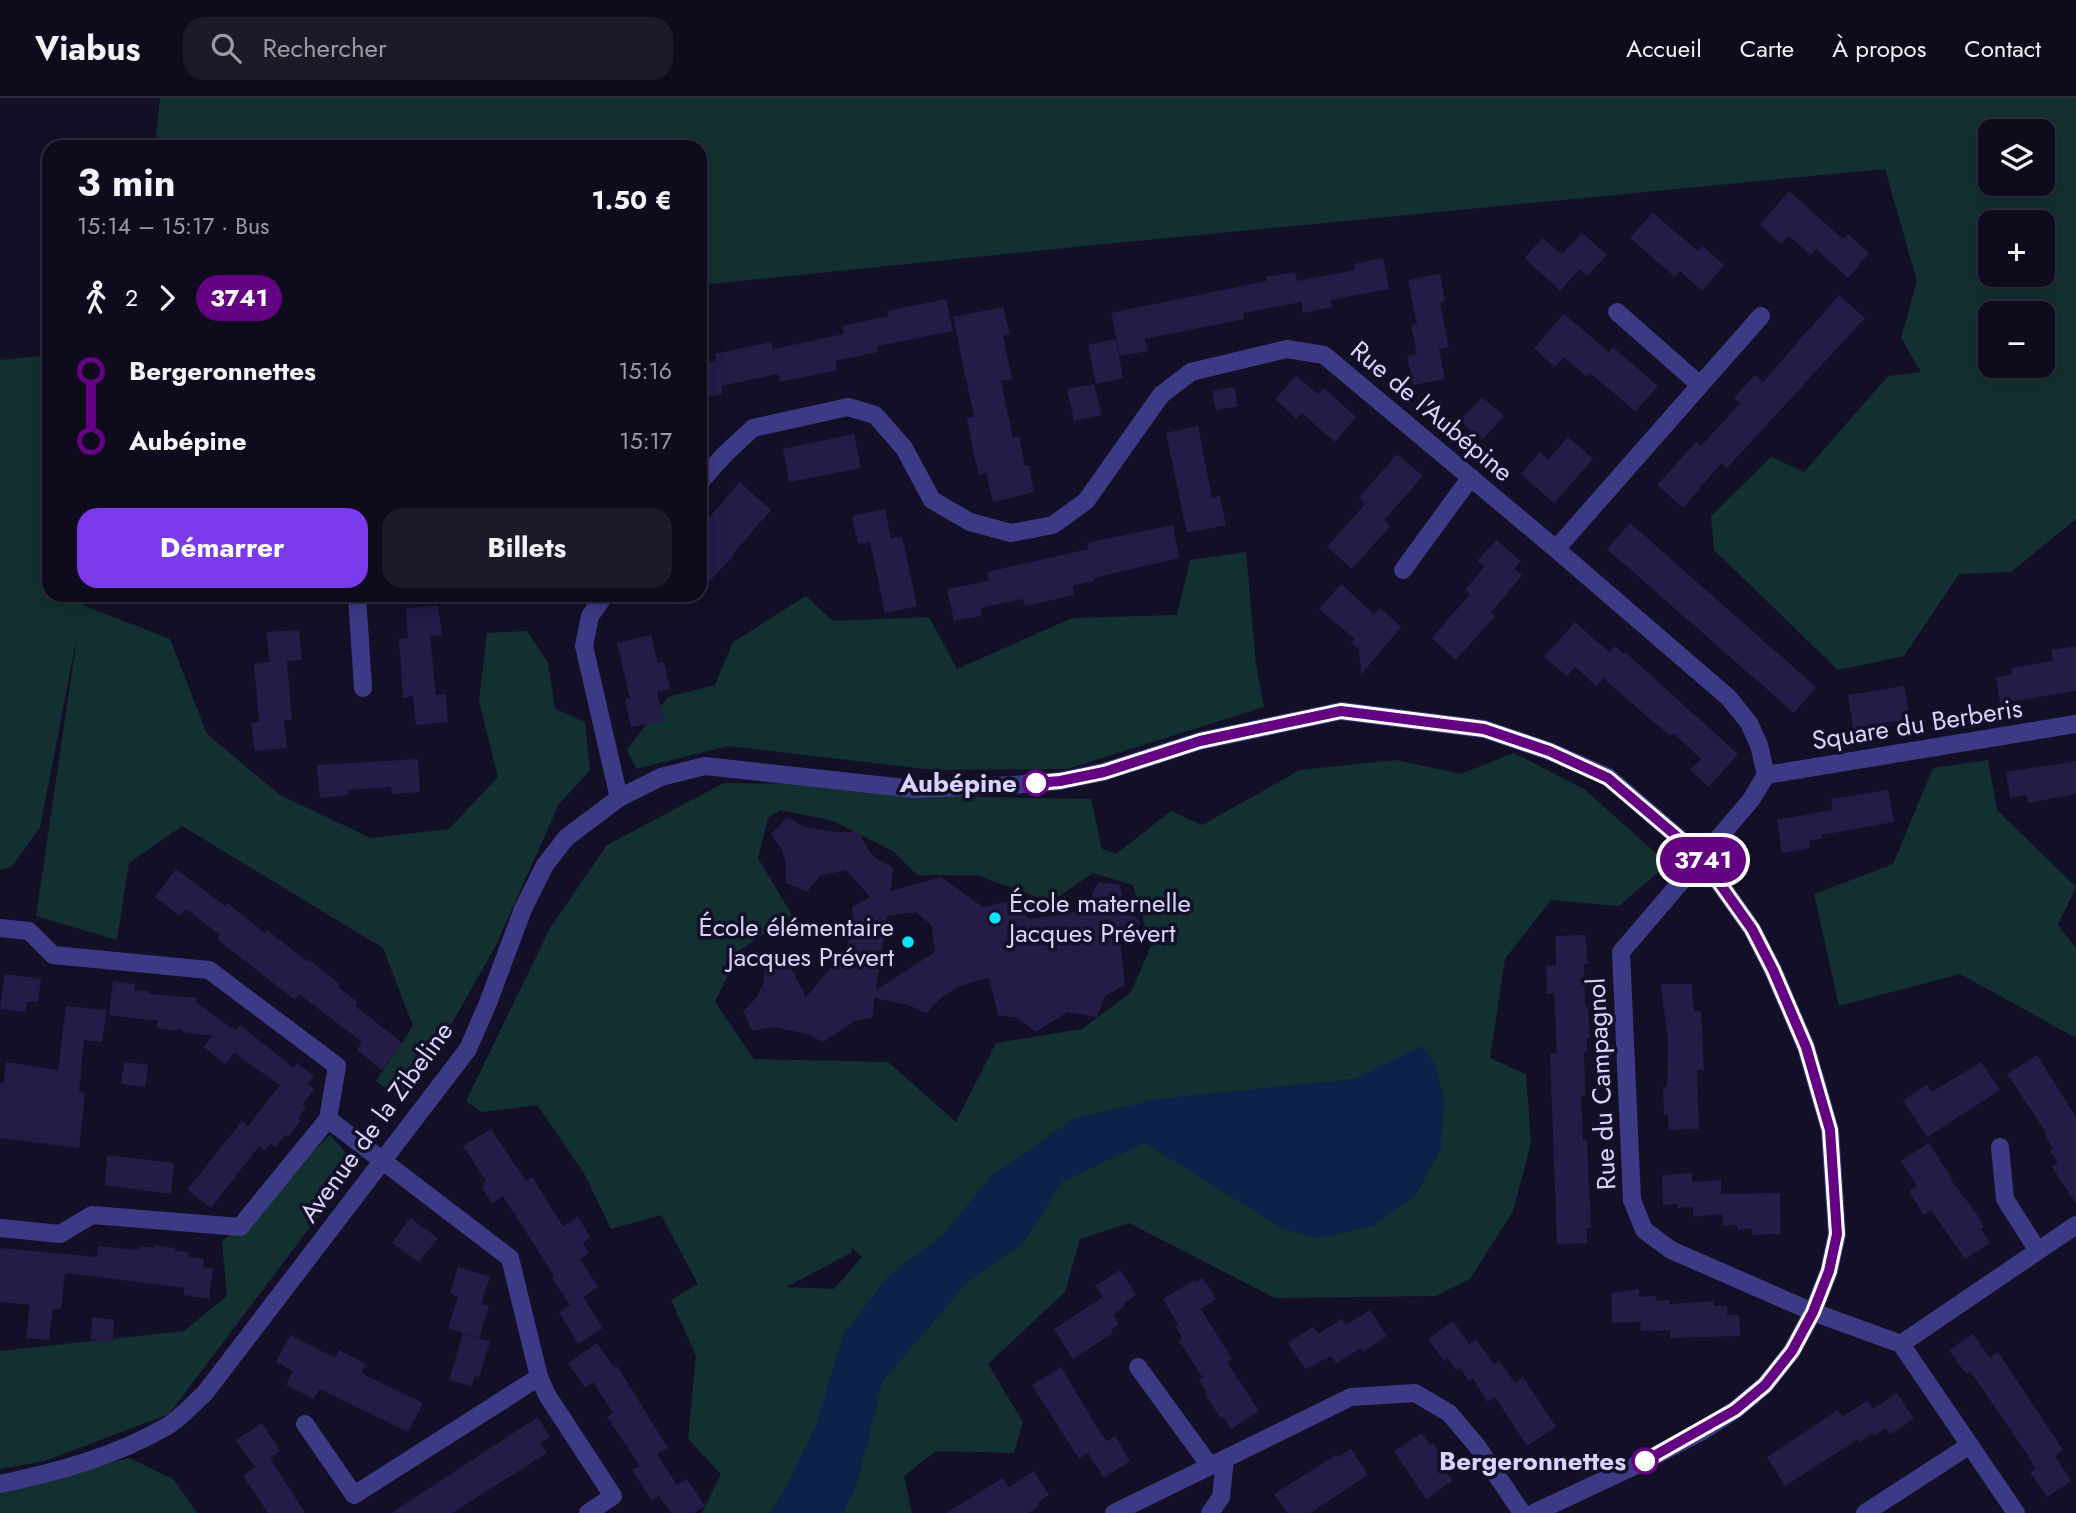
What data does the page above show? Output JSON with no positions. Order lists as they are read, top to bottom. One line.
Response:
{"streets":{"street":["Rue de l'Aubépine","Square du Berberis","Rue du Campagnol","Avenue de la Zibeline"]},"crossings":[["Rue de l'Aubépine","Square du Berberis"],["Rue du Campagnol","Avenue de la Zibeline"]],"places":["Aubépine","École maternelle Jacques Prévert","École élémentaire Jacques Prévert","Bergeronnettes"],"lines":["bus line 3741"],"page":{"header":"Viabus","search":"Rechercher","nav":["Accueil","Carte","À propos","Contact"],"on_map":"3741","map_buttons":["+","−"],"heading":["3 min","15:14 – 15:17 · Bus","1.50 €"],"legs":["2","3741"],"list":[{"name":"Bergeronnettes","value":"15:16"},{"name":"Aubépine","value":"15:17"}],"buttons":["Démarrer","Billets"]}}
